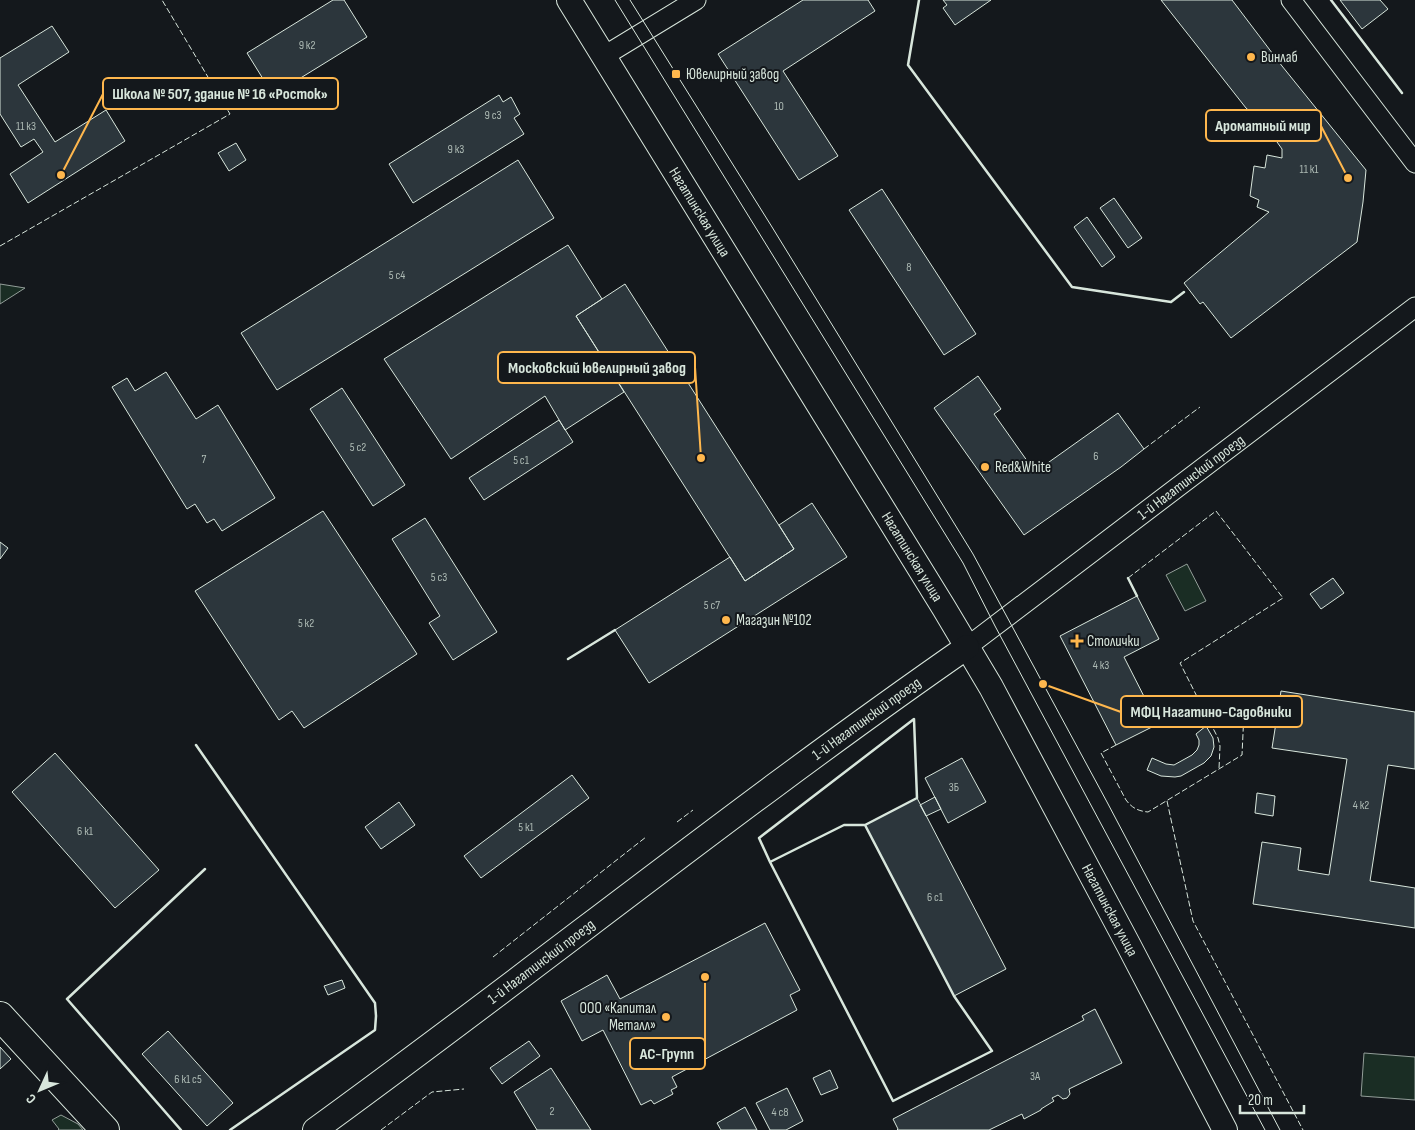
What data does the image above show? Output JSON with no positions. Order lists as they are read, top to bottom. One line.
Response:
{"streets":{"street":["Нагатинская улица","1-й Нагатинский проезд"]},"crossings":[["Нагатинская улица","1-й Нагатинский проезд"]],"places":{"other":["Винлаб","Школа № 507, здание № 16 «Росток»","Ароматный мир","Московский ювелирный завод","Red&White","Магазин №102","МФЦ Нагатино-Садовники","АС-Групп","ООО «Капитал Металл»"],"transit":["Ювелирный завод"],"health":["Столички"]},"house_numbers":["9 к2","10","9 с3","11 к3","9 к3","11 к1","8","5 с4","5 с2","6","7","5 с1","5 с3","5 с7","5 к2","4 к3","3Б","4 к2","5 к1","6 к1","6 с1","3А","6 к1 с5","2","4 с8"],"scale_bar":"20 m","north":"bottom left"}
